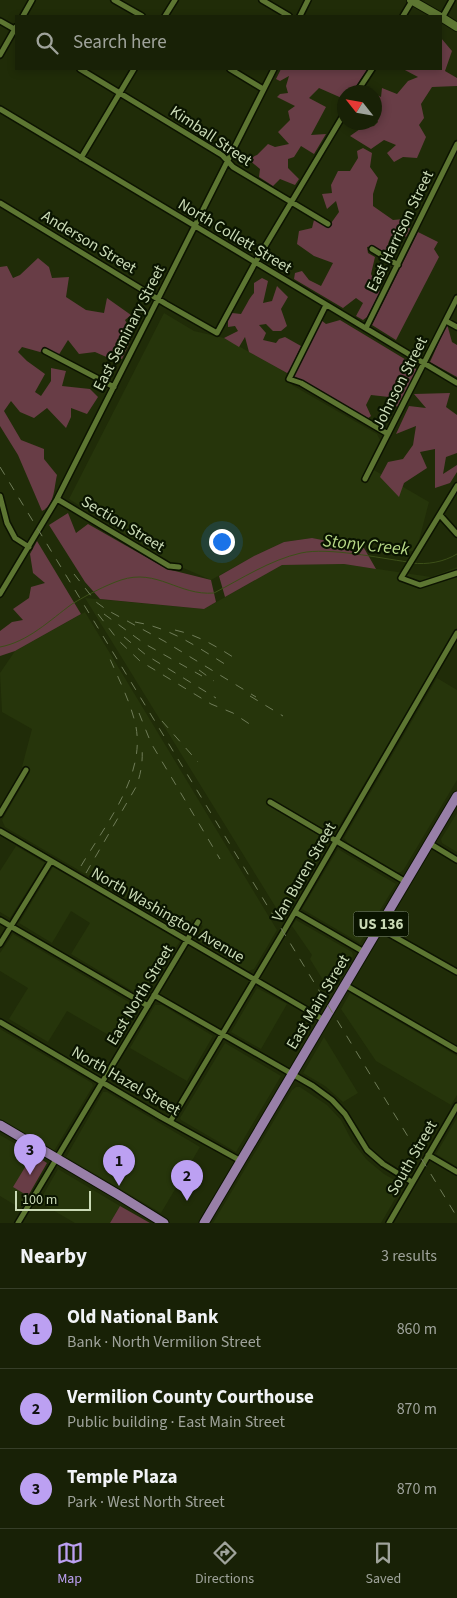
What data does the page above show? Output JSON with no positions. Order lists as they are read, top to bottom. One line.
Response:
{"streets":{"main road":["US 136","East Main Street"],"street":["Kimball Street","East Harrison Street","North Collett Street","Anderson Street","East Seminary Street","Johnson Street","Section Street","Van Buren Street","North Washington Avenue","East North Street","North Hazel Street","South Street"]},"crossings":[["Kimball Street","East Seminary Street"],["East Harrison Street","North Collett Street"],["North Collett Street","Anderson Street"],["North Collett Street","East Seminary Street"],["North Collett Street","Johnson Street"],["Anderson Street","East Seminary Street"],["East Seminary Street","Section Street"],["Van Buren Street","North Washington Avenue"],["Van Buren Street","North Hazel Street"],["North Washington Avenue","East North Street"],["North Washington Avenue","East Main Street"],["East North Street","North Hazel Street"],["East Main Street","North Hazel Street"]],"water":["Stony Creek"],"scale_bar":"100 m","north":"top left","page":{"search":"Search here","pins":["3","1","2"],"scale":"100 m","heading":["Nearby","3 results"],"list":[{"mark":"1","name":"Old National Bank","note":"Bank · North Vermilion Street","value":"860 m"},{"mark":"2","name":"Vermilion County Courthouse","note":"Public building · East Main Street","value":"870 m"},{"mark":"3","name":"Temple Plaza","note":"Park · West North Street","value":"870 m"}],"nav":["Map","Directions","Saved"]}}
